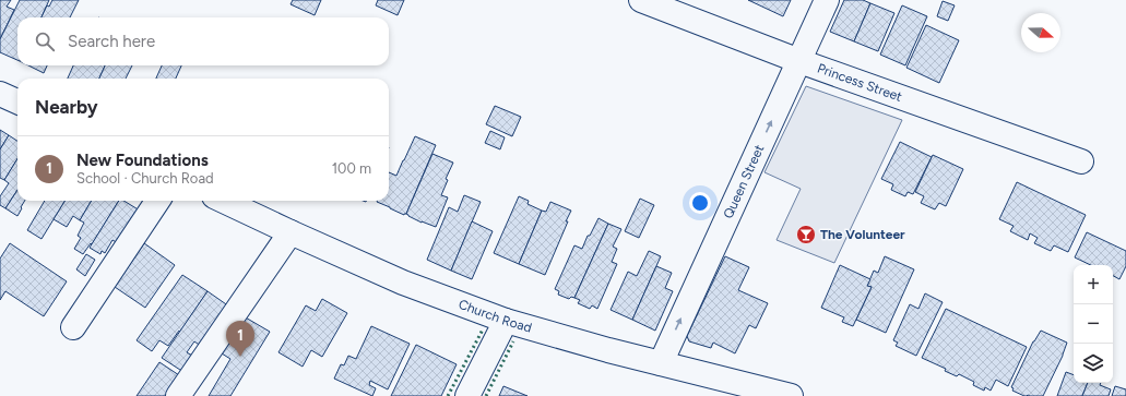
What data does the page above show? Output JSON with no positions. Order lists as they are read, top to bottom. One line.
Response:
{"streets":{"street":["Princess Street","Queen Street","Church Road"]},"crossings":[["Princess Street","Queen Street"],["Queen Street","Church Road"]],"one_way":["Queen Street"],"places":{"bar":["The Volunteer"]},"north":"right","page":{"search":"Search here","heading":"Nearby","list":[{"mark":"1","name":"New Foundations","note":"School · Church Road","value":"100 m"}],"map_buttons":["+","−"],"pins":"1"}}
